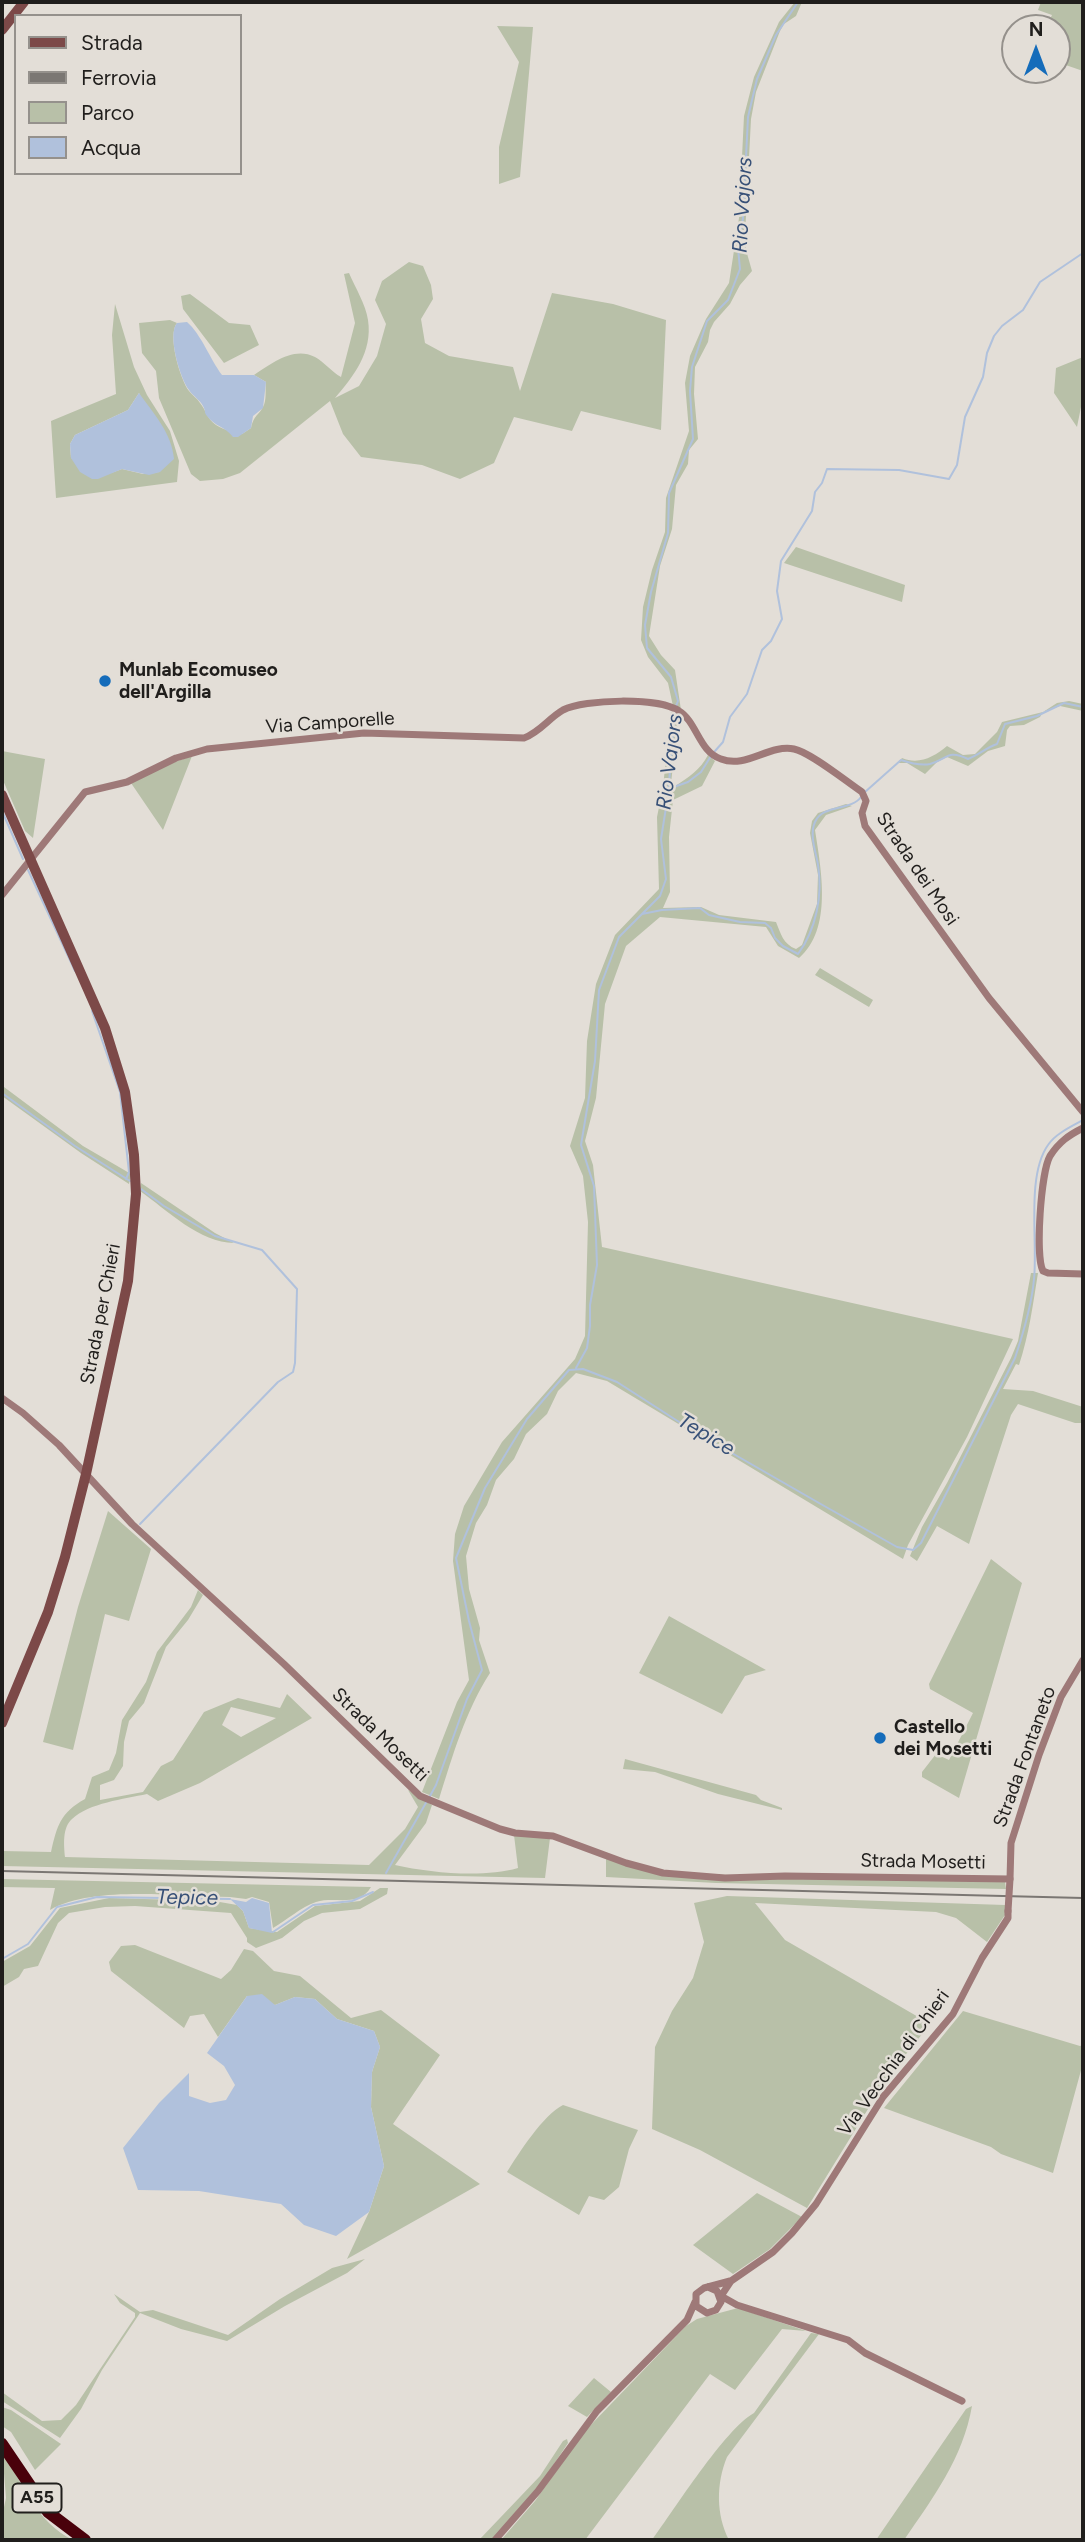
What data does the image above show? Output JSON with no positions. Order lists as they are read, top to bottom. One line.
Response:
{"streets":{"highway":["A55"],"main road":["Strada per Chieri"],"street":["Via Camporelle","Strada dei Mosi","Strada Mosetti","Strada Fontaneto","Via Vecchia di Chieri"]},"crossings":[["Via Camporelle","Strada dei Mosi"],["Via Camporelle","Strada per Chieri"],["Strada per Chieri","Strada Mosetti"],["Strada Mosetti","Strada Fontaneto"],["Strada Fontaneto","Via Vecchia di Chieri"]],"water":["Rio Vajors","Tepice"],"places":["Munlab Ecomuseo dell'Argilla","Castello dei Mosetti"],"legend":["Strada","Ferrovia","Parco","Acqua"],"north":"top"}
